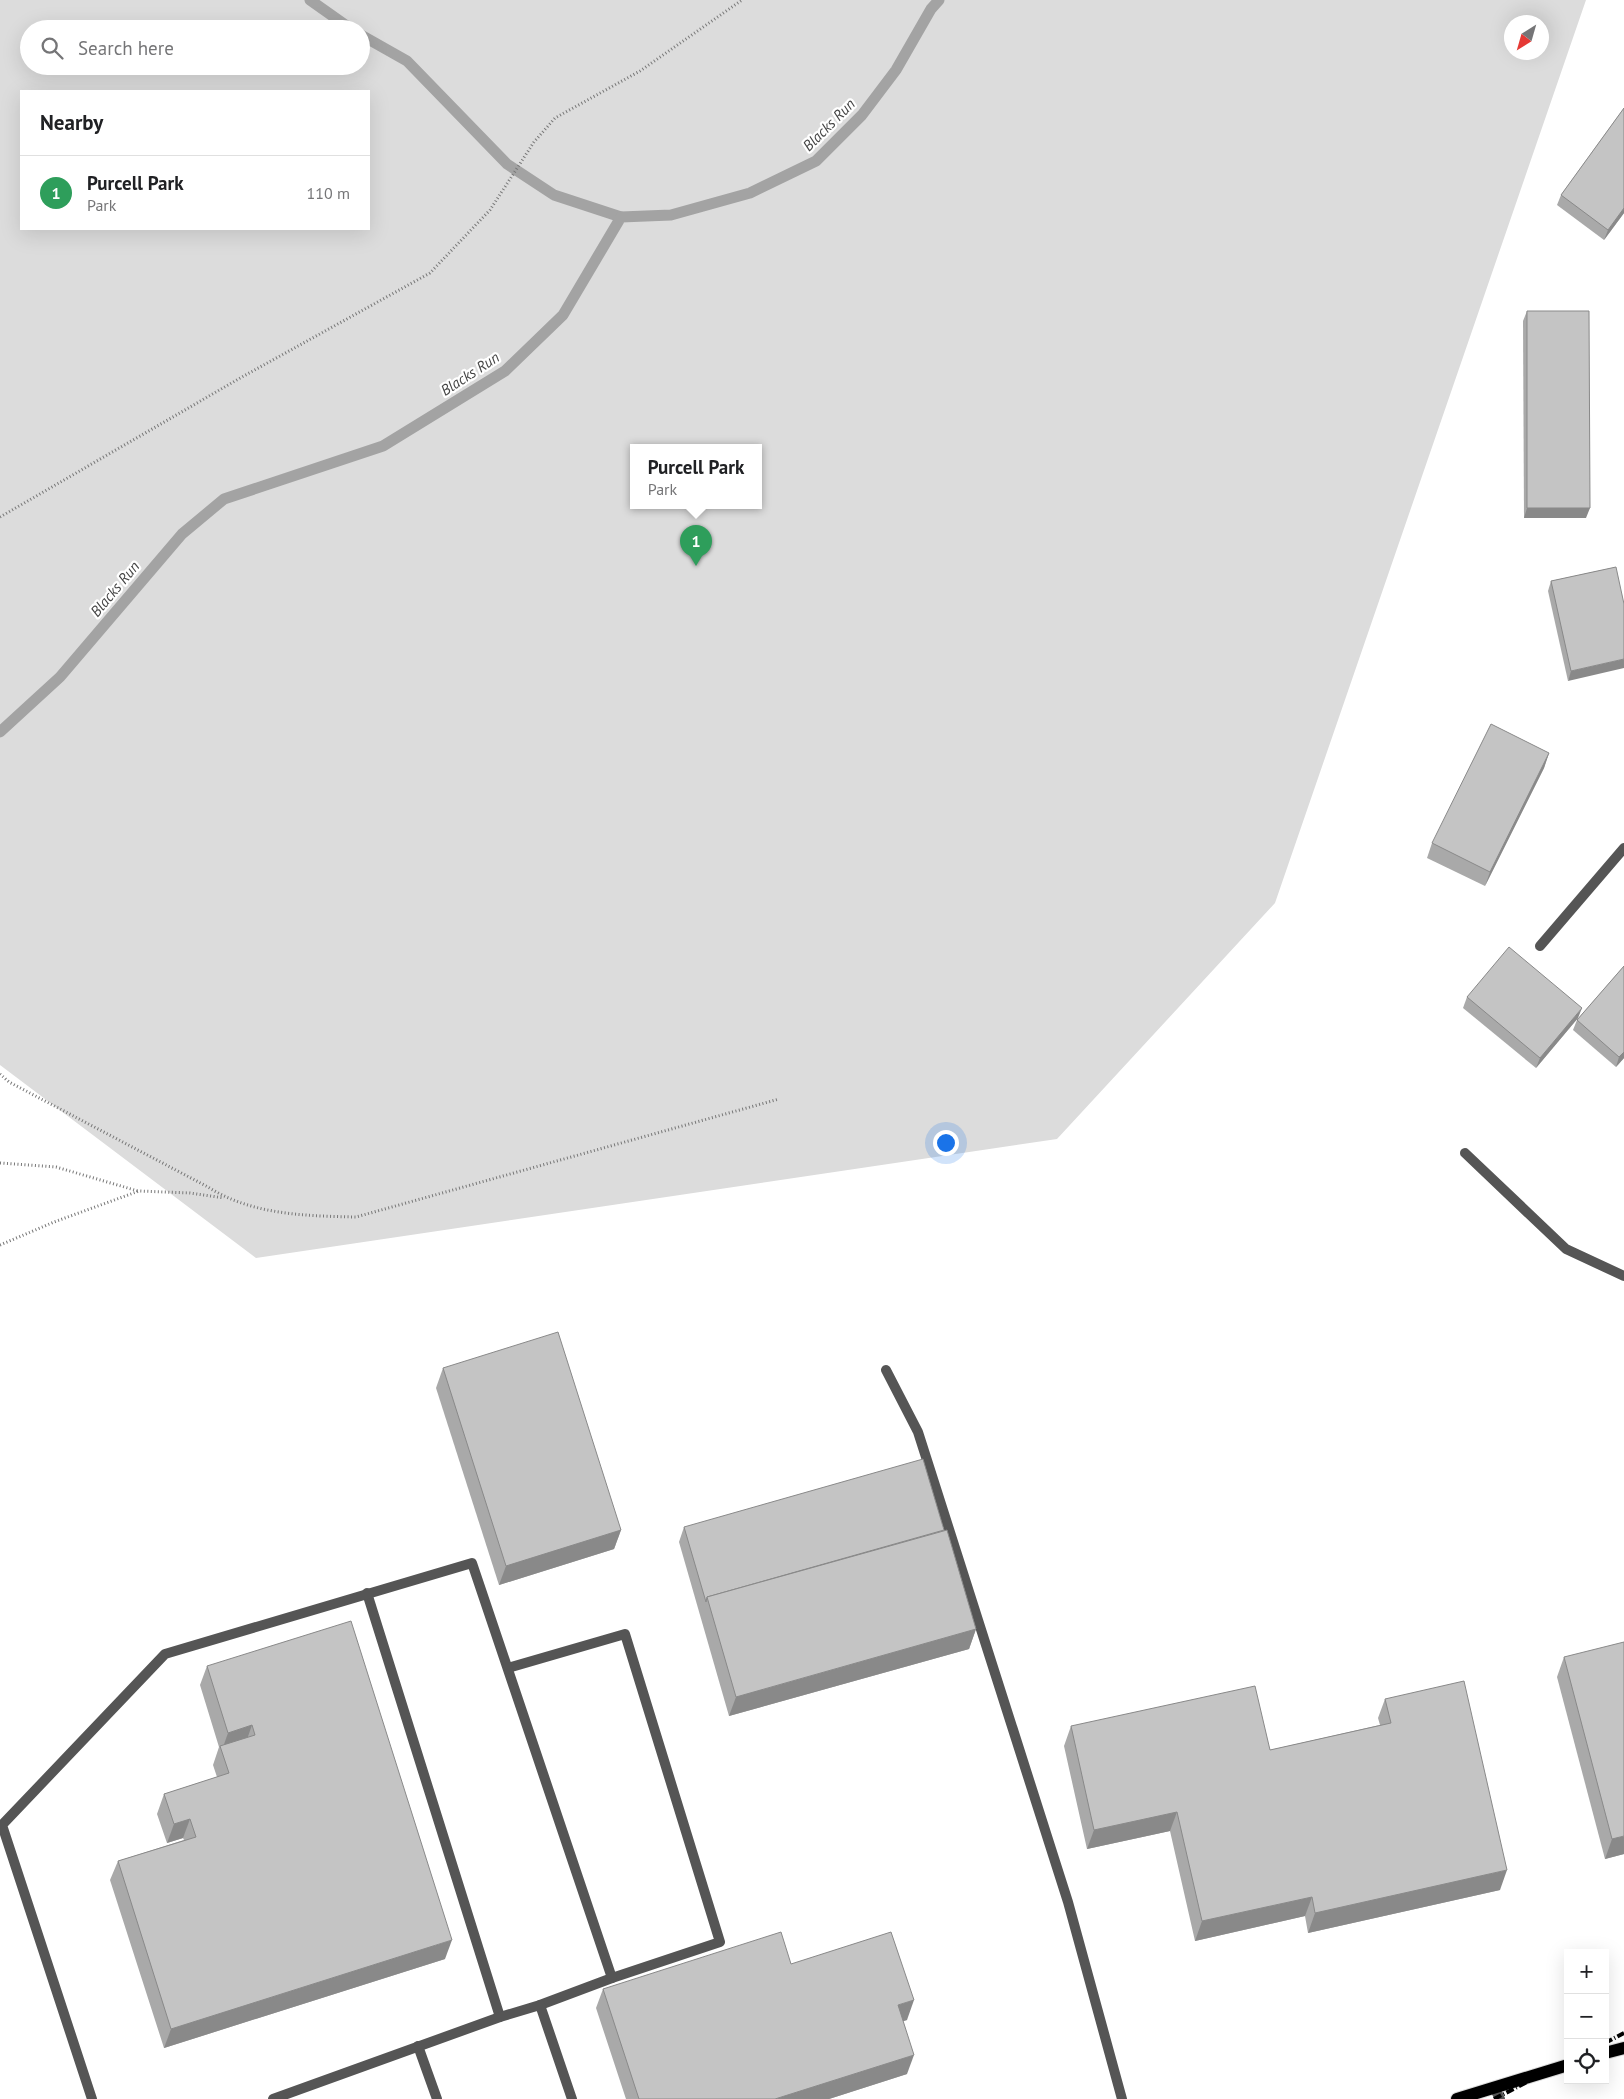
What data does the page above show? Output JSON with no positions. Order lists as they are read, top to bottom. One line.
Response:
{"water":["Blacks Run"],"north":"bottom left","page":{"search":"Search here","heading":"Nearby","list":[{"mark":"1","name":"Purcell Park","note":"Park","value":"110 m"}],"popup":["Purcell Park","Park"],"pins":"1","map_buttons":["+","−"]}}
